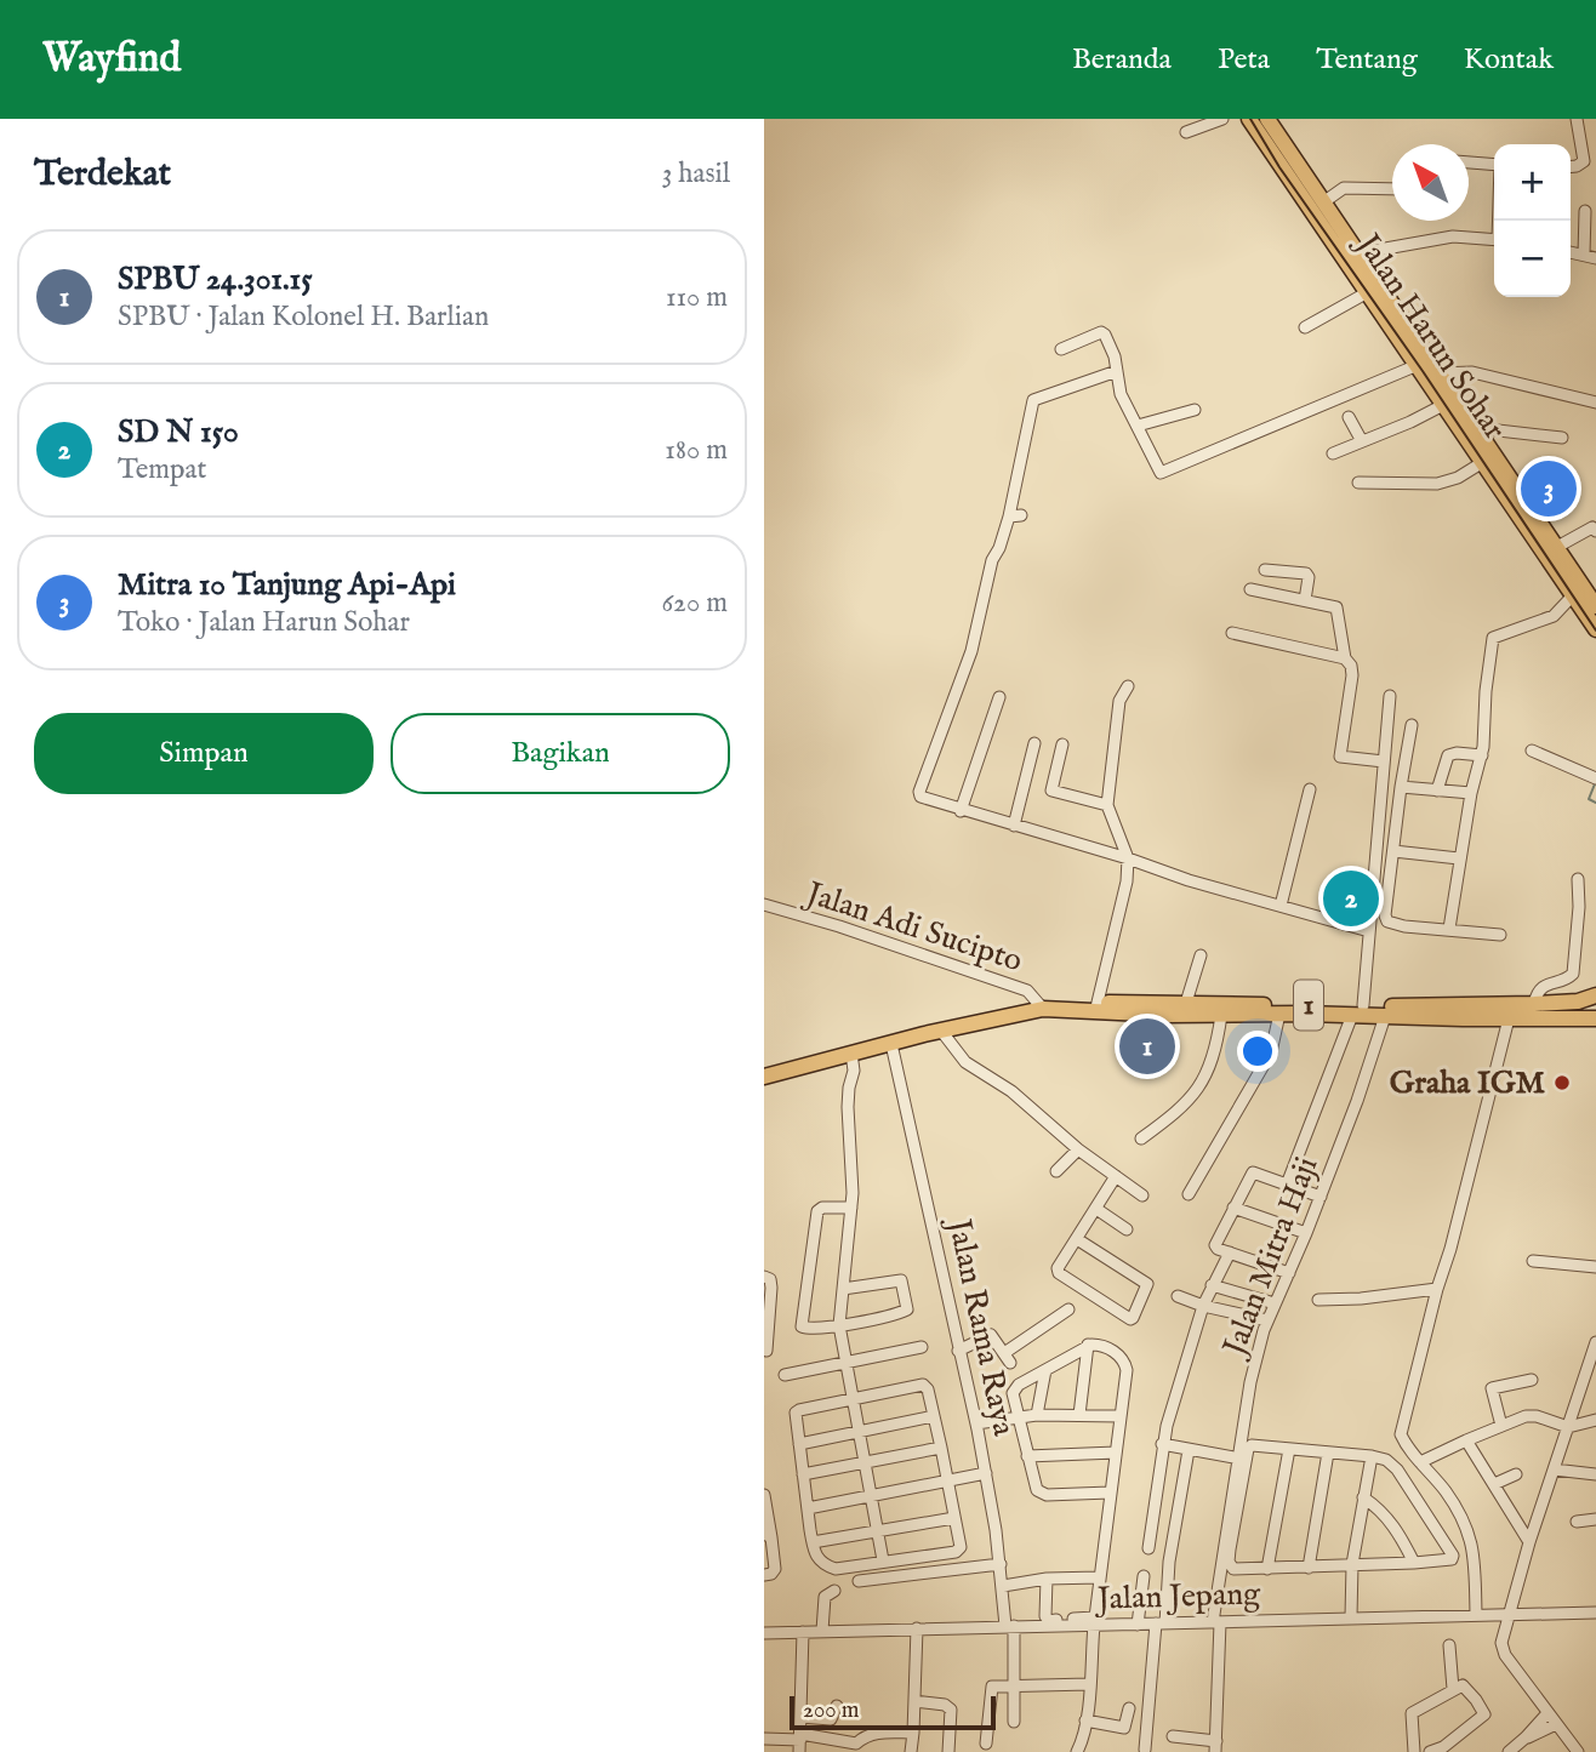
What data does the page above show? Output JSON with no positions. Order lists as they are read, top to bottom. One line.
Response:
{"streets":{"highway":["Jalan Harun Sohar","1"],"street":["Jalan Adi Sucipto","Jalan Mitra Haji","Jalan Rama Raya","Jalan Jepang"]},"crossings":[["Jalan Adi Sucipto","1"],["1","Jalan Mitra Haji"],["1","Jalan Rama Raya"],["Jalan Mitra Haji","Jalan Jepang"],["Jalan Rama Raya","Jalan Jepang"]],"places":["Graha IGM"],"scale_bar":"200 m","north":"top left","page":{"header":"Wayfind","nav":["Beranda","Peta","Tentang","Kontak"],"heading":["Terdekat","3 hasil"],"map_buttons":["+","−"],"list":[{"mark":"1","name":"SPBU 24.301.15","note":"SPBU · Jalan Kolonel H. Barlian","value":"110 m"},{"mark":"2","name":"SD N 150","note":"Tempat","value":"180 m"},{"mark":"3","name":"Mitra 10 Tanjung Api-Api","note":"Toko · Jalan Harun Sohar","value":"620 m"}],"pins":["3","2","1"],"buttons":["Simpan","Bagikan"],"scale":"200 m"}}
